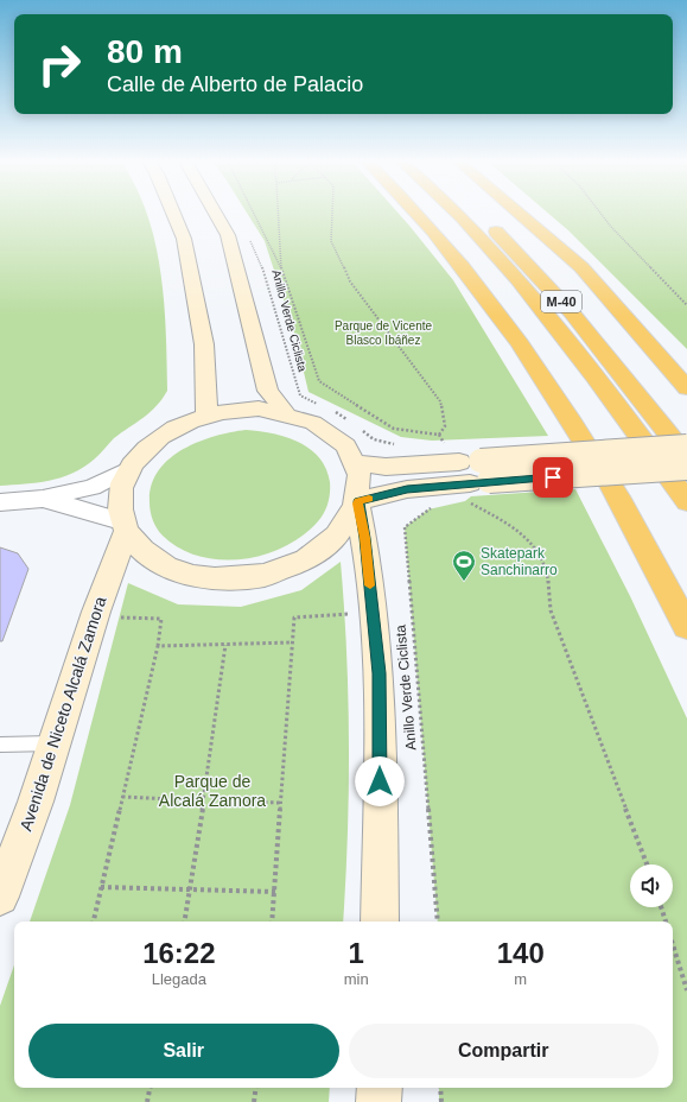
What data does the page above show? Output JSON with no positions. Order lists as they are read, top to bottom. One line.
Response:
{"streets":{"highway":["M-40"],"street":["Avenida de Niceto Alcalá Zamora"],"path":["Anillo Verde Ciclista"]},"parks":["Parque de Vicente Blasco Ibáñez","Parque de Alcalá Zamora"],"places":{"sports":["Skatepark Sanchinarro"]},"page":{"turn":["80 m","Calle de Alberto de Palacio"],"eta":["16:22","Llegada","1","min","140","m"],"buttons":["Salir","Compartir"]}}
